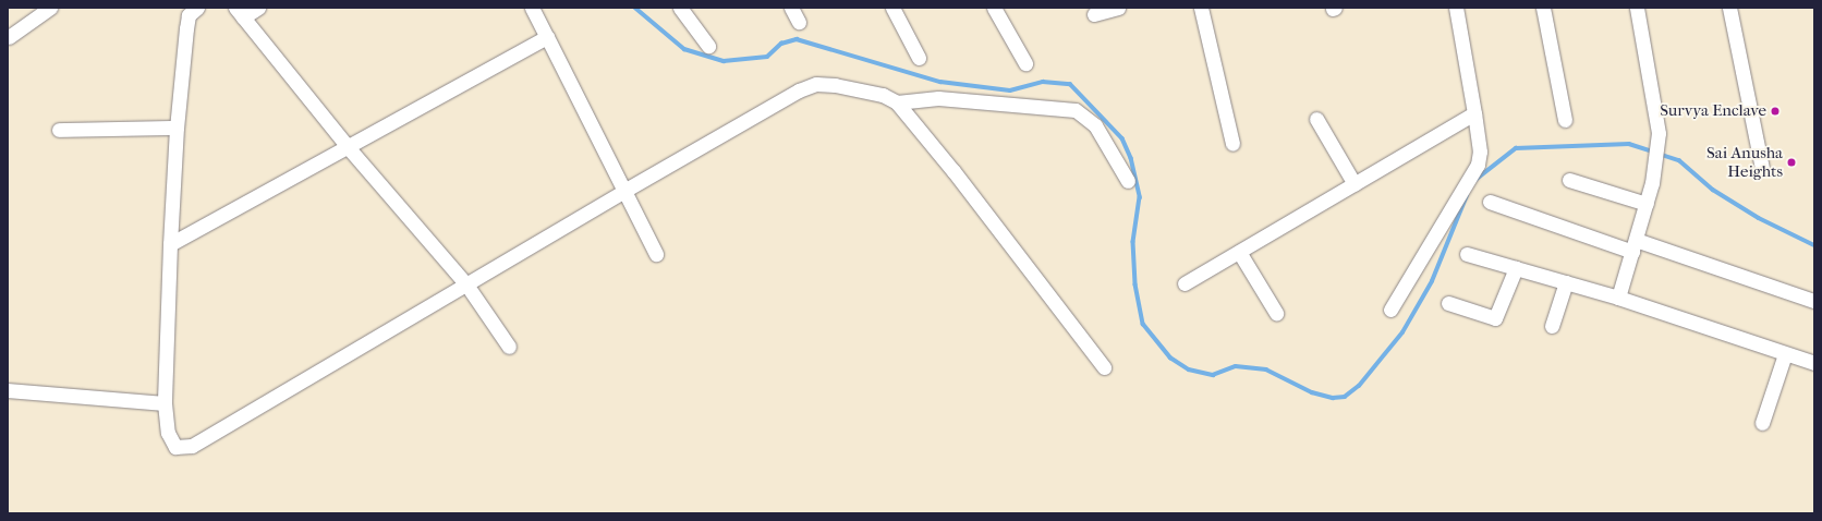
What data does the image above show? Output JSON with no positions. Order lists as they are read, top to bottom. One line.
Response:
{"places":["Survya Enclave","Sai Anusha Heights"]}
